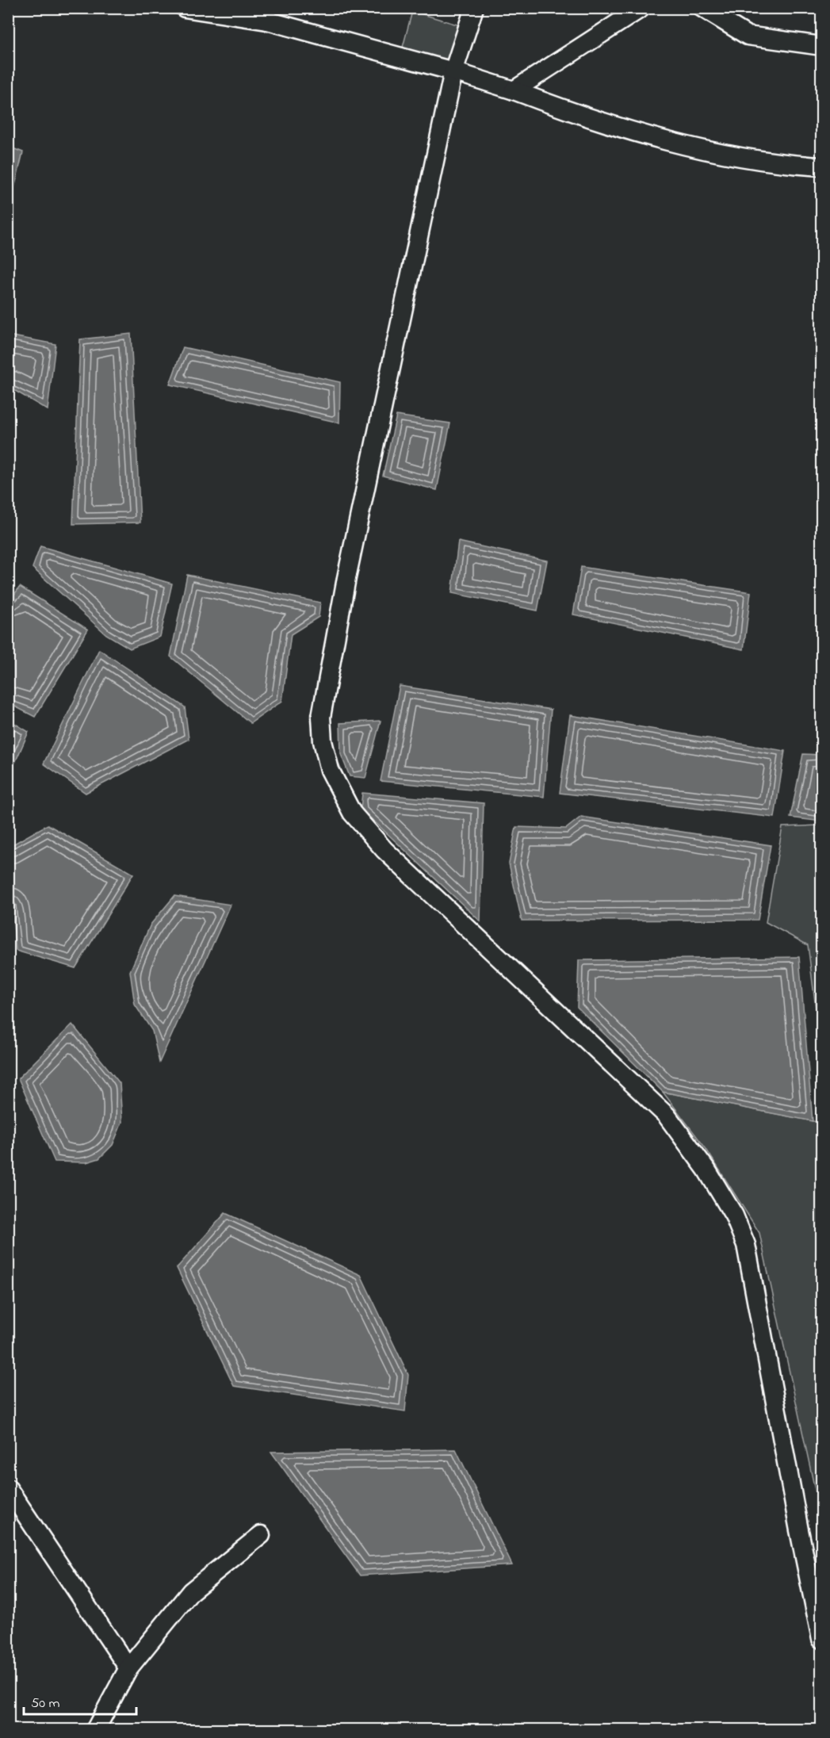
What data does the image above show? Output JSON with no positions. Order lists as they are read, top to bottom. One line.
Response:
{"scale_bar":"50 m"}
